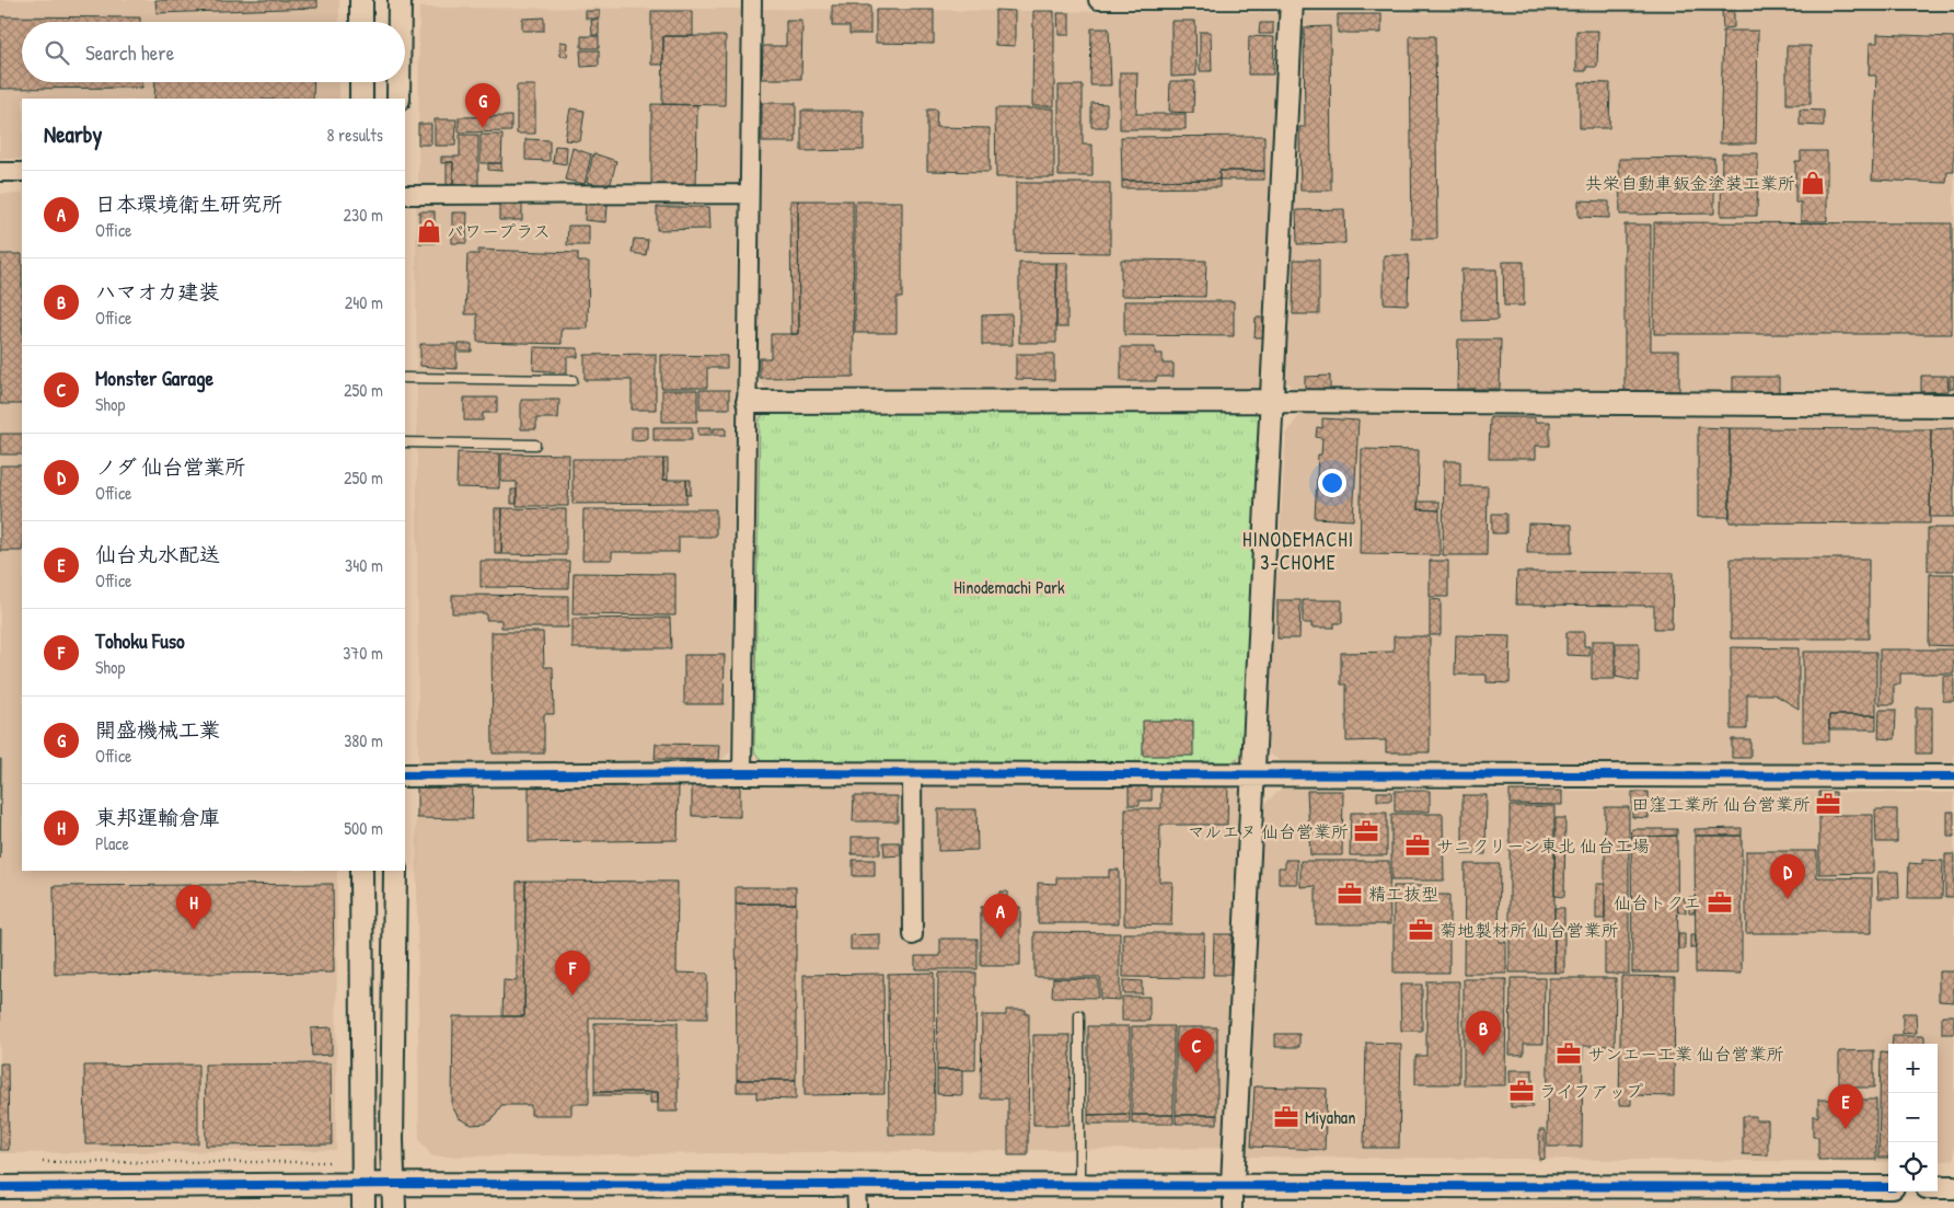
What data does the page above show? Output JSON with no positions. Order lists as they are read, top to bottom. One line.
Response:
{"districts":["HINODEMACHI 3-CHOME"],"parks":["Hinodemachi Park"],"places":{"shop":["共栄自動車鈑金塗装工業所","パワープラス"],"office":["田窪工業所 仙台営業所","マルエヌ 仙台営業所","サニクリーン東北 仙台工場","精工抜型","仙台トクエ","菊地製材所 仙台営業所","サンエー工業 仙台営業所","ライフアップ","Miyahan"]},"page":{"search":"Search here","pins":["G","D","H","A","F","B","C","E"],"heading":["Nearby","8 results"],"list":[{"mark":"A","name":"日本環境衛生研究所","note":"Office","value":"230 m"},{"mark":"B","name":"ハマオカ建装","note":"Office","value":"240 m"},{"mark":"C","name":"Monster Garage","note":"Shop","value":"250 m"},{"mark":"D","name":"ノダ 仙台営業所","note":"Office","value":"250 m"},{"mark":"E","name":"仙台丸水配送","note":"Office","value":"340 m"},{"mark":"F","name":"Tohoku Fuso","note":"Shop","value":"370 m"},{"mark":"G","name":"開盛機械工業","note":"Office","value":"380 m"},{"mark":"H","name":"東邦運輸倉庫","note":"Place","value":"500 m"}],"map_buttons":["+","−"]}}
